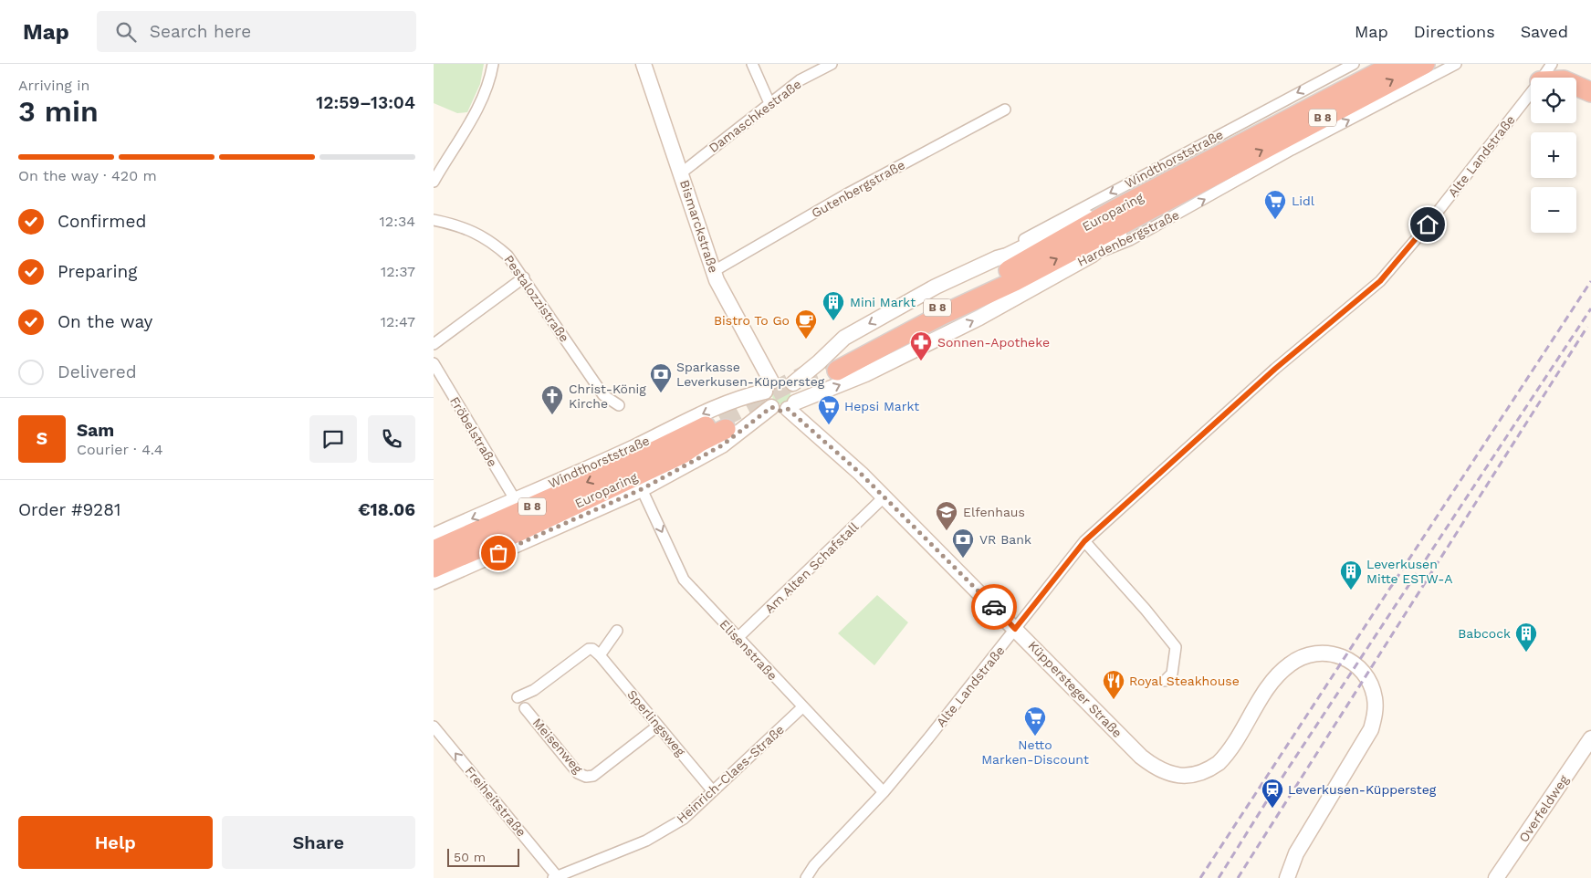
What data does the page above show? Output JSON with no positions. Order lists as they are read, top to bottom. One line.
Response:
{"streets":{"highway":["B 8","Europaring"],"main road":["Windthorststraße","Bismarckstraße","Hardenbergstraße","Küppersteger Straße","Overfeldweg"],"street":["Damaschkestraße","Alte Landstraße","Gutenbergstraße","Pestalozzistraße","Fröbelstraße","Am Alten Schafstall","Elisenstraße","Sperlingsweg","Meisenweg","Heinrich-Claes-Straße","Freiheitstraße"]},"crossings":[["Damaschkestraße","Bismarckstraße"],["Alte Landstraße","Elisenstraße"],["Alte Landstraße","Küppersteger Straße"],["Windthorststraße","Europaring"],["Windthorststraße","Bismarckstraße"],["Windthorststraße","Hardenbergstraße"],["Windthorststraße","Fröbelstraße"],["Windthorststraße","Küppersteger Straße"],["Gutenbergstraße","Bismarckstraße"],["Europaring","Hardenbergstraße"],["Bismarckstraße","Hardenbergstraße"],["Bismarckstraße","Küppersteger Straße"],["Hardenbergstraße","Küppersteger Straße"],["Am Alten Schafstall","Elisenstraße"],["Am Alten Schafstall","Küppersteger Straße"],["Elisenstraße","Heinrich-Claes-Straße"],["Sperlingsweg","Meisenweg"],["Sperlingsweg","Heinrich-Claes-Straße"],["Heinrich-Claes-Straße","Freiheitstraße"]],"one_way":["Windthorststraße","Hardenbergstraße","Elisenstraße","Freiheitstraße"],"places":{"supermarket":["Lidl","Hepsi Markt","Netto Marken-Discount"],"building":["Mini Markt","Leverkusen Mitte ESTW-A","Babcock"],"cafe":["Bistro To Go"],"pharmacy":["Sonnen-Apotheke"],"bank":["Sparkasse Leverkusen-Küppersteg","VR Bank"],"church":["Christ-König Kirche"],"school or university":["Elfenhaus"],"restaurant":["Royal Steakhouse"],"station":["Leverkusen-Küppersteg"]},"scale_bar":"50 m","page":{"header":"Map","search":"Search here","nav":["Map","Directions","Saved"],"heading":["3 min","Arriving in","12:59–13:04"],"panel":["Sam","Courier · 4.4","Order #9281","€18.06"],"map_buttons":["+","−"],"bar":"On the way · 420 m","list":[["Confirmed","12:34"],["Preparing","12:37"],["On the way","12:47"],"Delivered"],"round":"S","buttons":["Help","Share"],"scale":"50 m"}}
